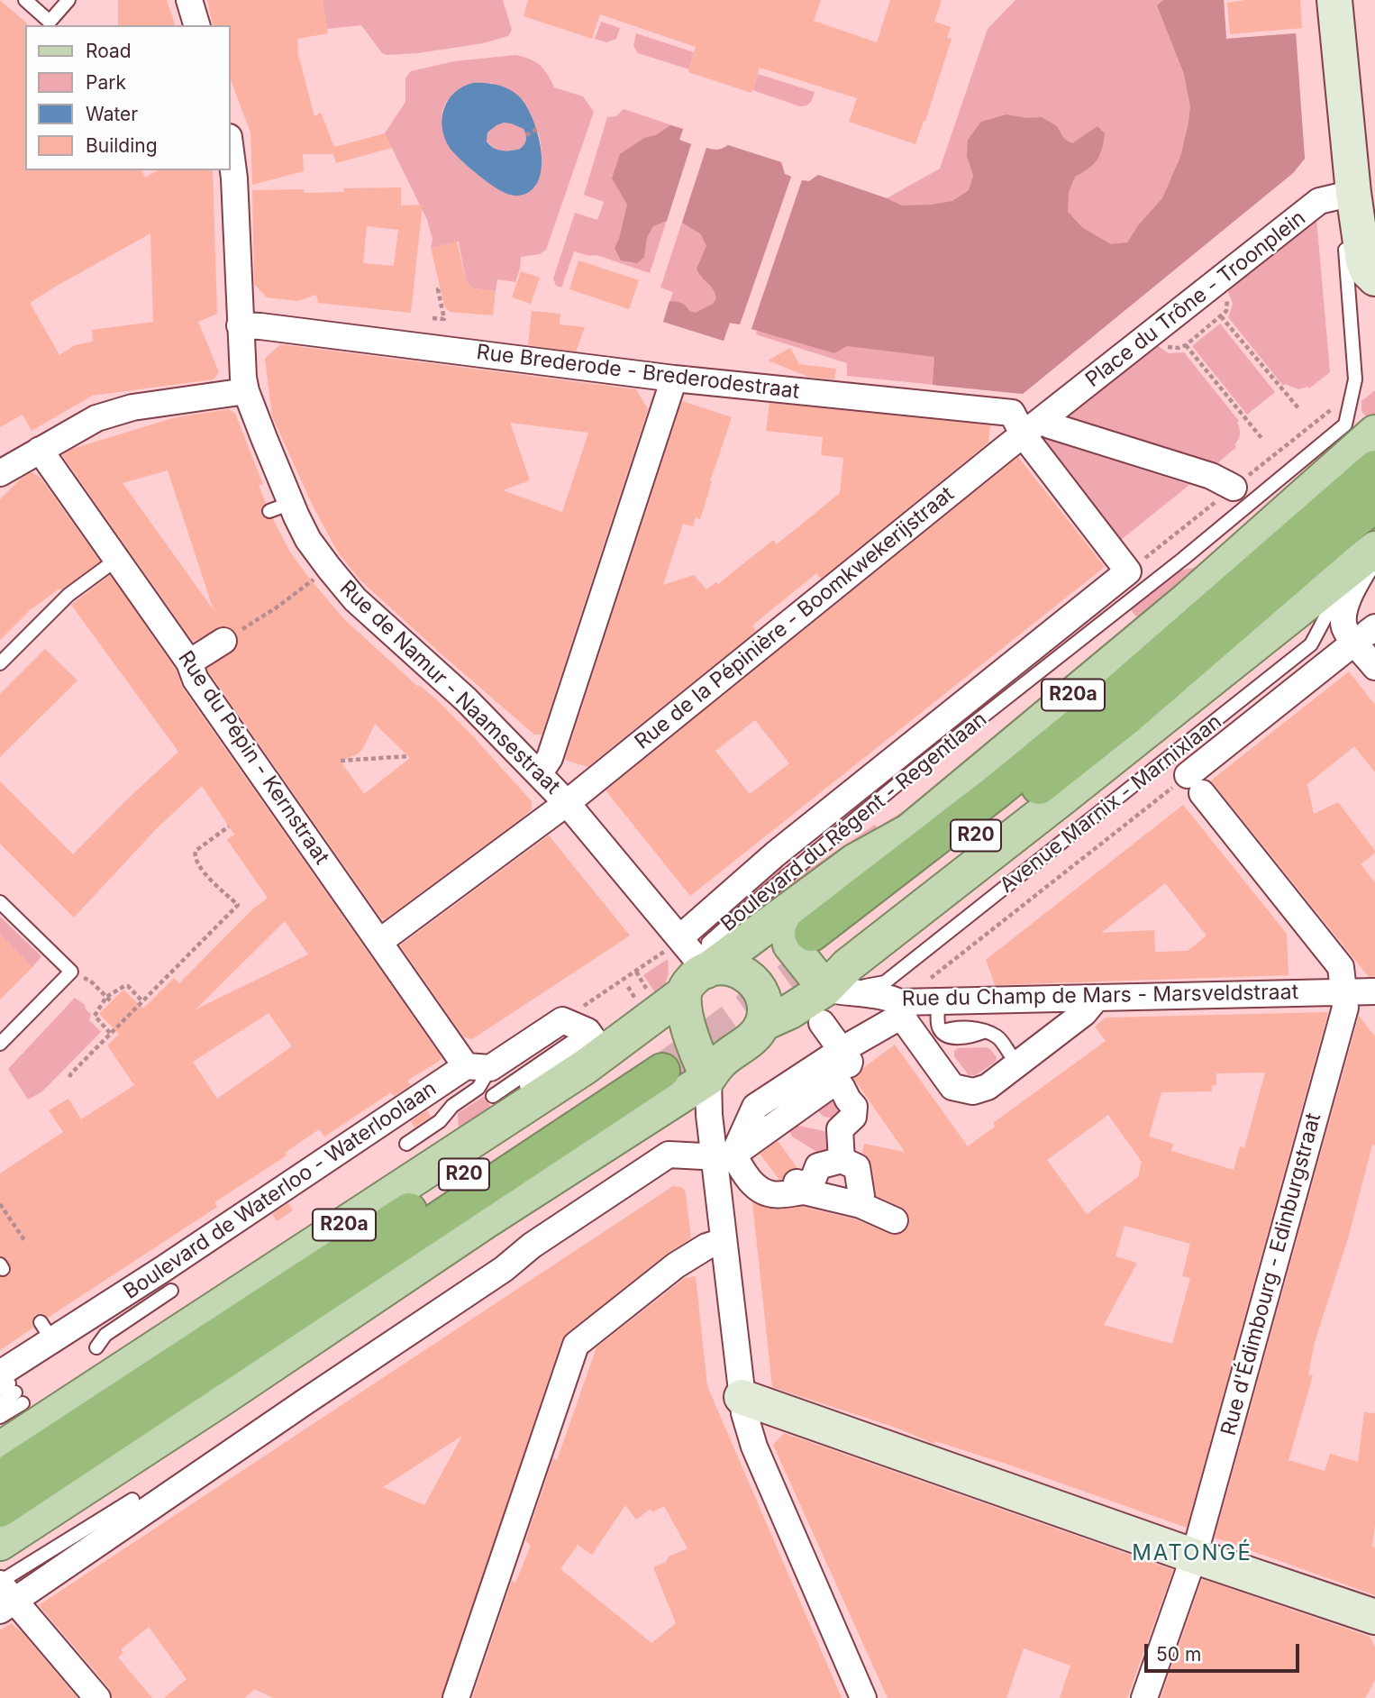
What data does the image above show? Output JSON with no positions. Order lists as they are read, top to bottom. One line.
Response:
{"streets":{"highway":["R20"],"main road":["R20a","Avenue Marnix - Marnixlaan","Boulevard du Régent - Regentlaan"],"street":["Place du Trône - Troonplein","Rue Brederode - Brederodestraat","Rue de la Pépinière - Boomkwekerijstraat","Rue de Namur - Naamsestraat","Rue du Pépin - Kernstraat","Rue du Champ de Mars - Marsveldstraat","Boulevard de Waterloo - Waterloolaan","Rue d'Édimbourg - Edinburgstraat"]},"crossings":[["Place du Trône - Troonplein","Rue Brederode - Brederodestraat"],["Place du Trône - Troonplein","Rue de la Pépinière - Boomkwekerijstraat"],["Place du Trône - Troonplein","Boulevard du Régent - Regentlaan"],["Rue Brederode - Brederodestraat","Rue de la Pépinière - Boomkwekerijstraat"],["Rue Brederode - Brederodestraat","Rue de Namur - Naamsestraat"],["Rue Brederode - Brederodestraat","Boulevard du Régent - Regentlaan"],["Rue de la Pépinière - Boomkwekerijstraat","Rue de Namur - Naamsestraat"],["Rue de la Pépinière - Boomkwekerijstraat","Rue du Pépin - Kernstraat"],["Rue de la Pépinière - Boomkwekerijstraat","Boulevard du Régent - Regentlaan"],["Rue de Namur - Naamsestraat","R20a"],["Rue de Namur - Naamsestraat","Avenue Marnix - Marnixlaan"],["Rue de Namur - Naamsestraat","Boulevard du Régent - Regentlaan"],["R20a","Avenue Marnix - Marnixlaan"],["R20a","Boulevard du Régent - Regentlaan"],["Rue du Pépin - Kernstraat","Boulevard de Waterloo - Waterloolaan"],["Avenue Marnix - Marnixlaan","Boulevard du Régent - Regentlaan"],["Avenue Marnix - Marnixlaan","Rue du Champ de Mars - Marsveldstraat"],["Avenue Marnix - Marnixlaan","Rue d'Édimbourg - Edinburgstraat"],["Rue du Champ de Mars - Marsveldstraat","Rue d'Édimbourg - Edinburgstraat"]],"districts":["MATONGÉ"],"legend":["Road","Park","Water","Building"],"scale_bar":"50 m"}
